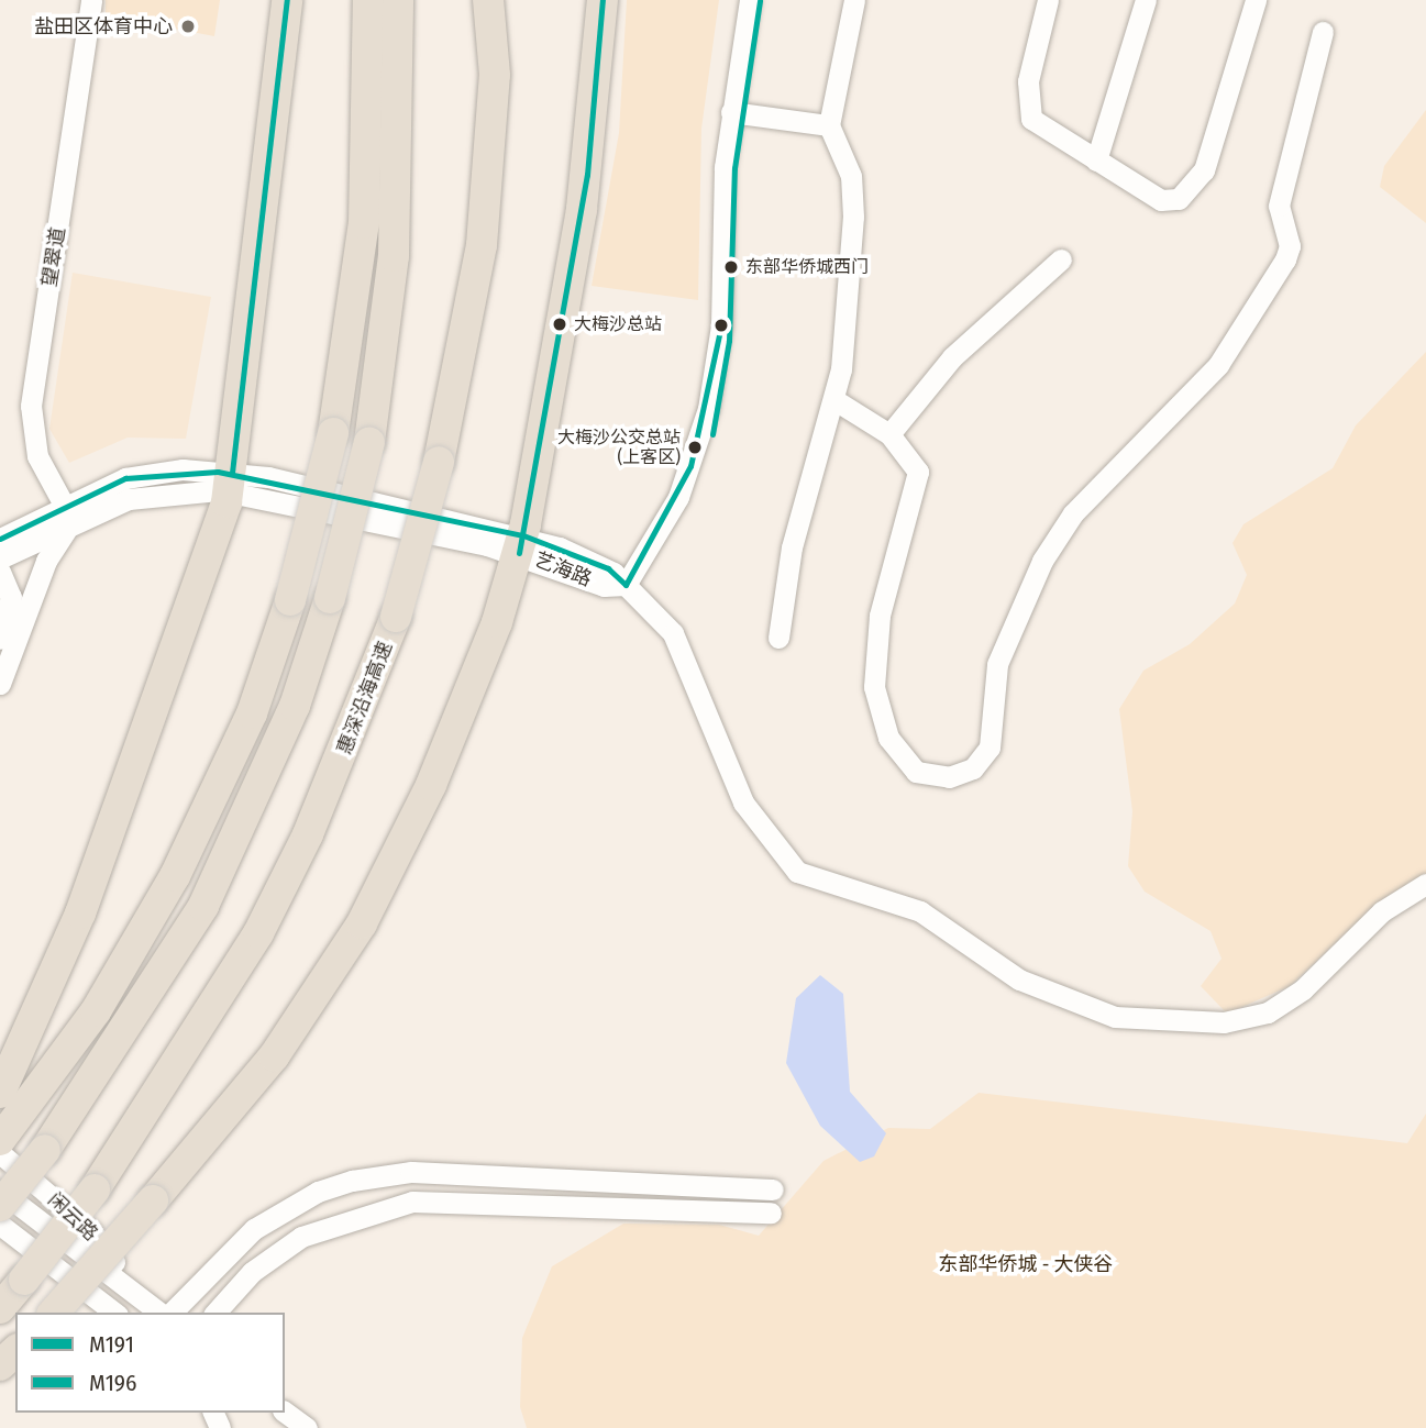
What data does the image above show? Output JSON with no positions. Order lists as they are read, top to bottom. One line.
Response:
{"streets":{"highway":["惠深沿海高速"],"street":["望翠道","艺海路","闲云路"]},"crossings":[["望翠道","艺海路"]],"parks":["东部华侨城 - 大侠谷"],"places":["盐田区体育中心","东部华侨城西门","大梅沙总站","大梅沙公交总站 (上客区)"],"lines":["transit line M191","transit line M196"],"legend":["M191","M196"]}
